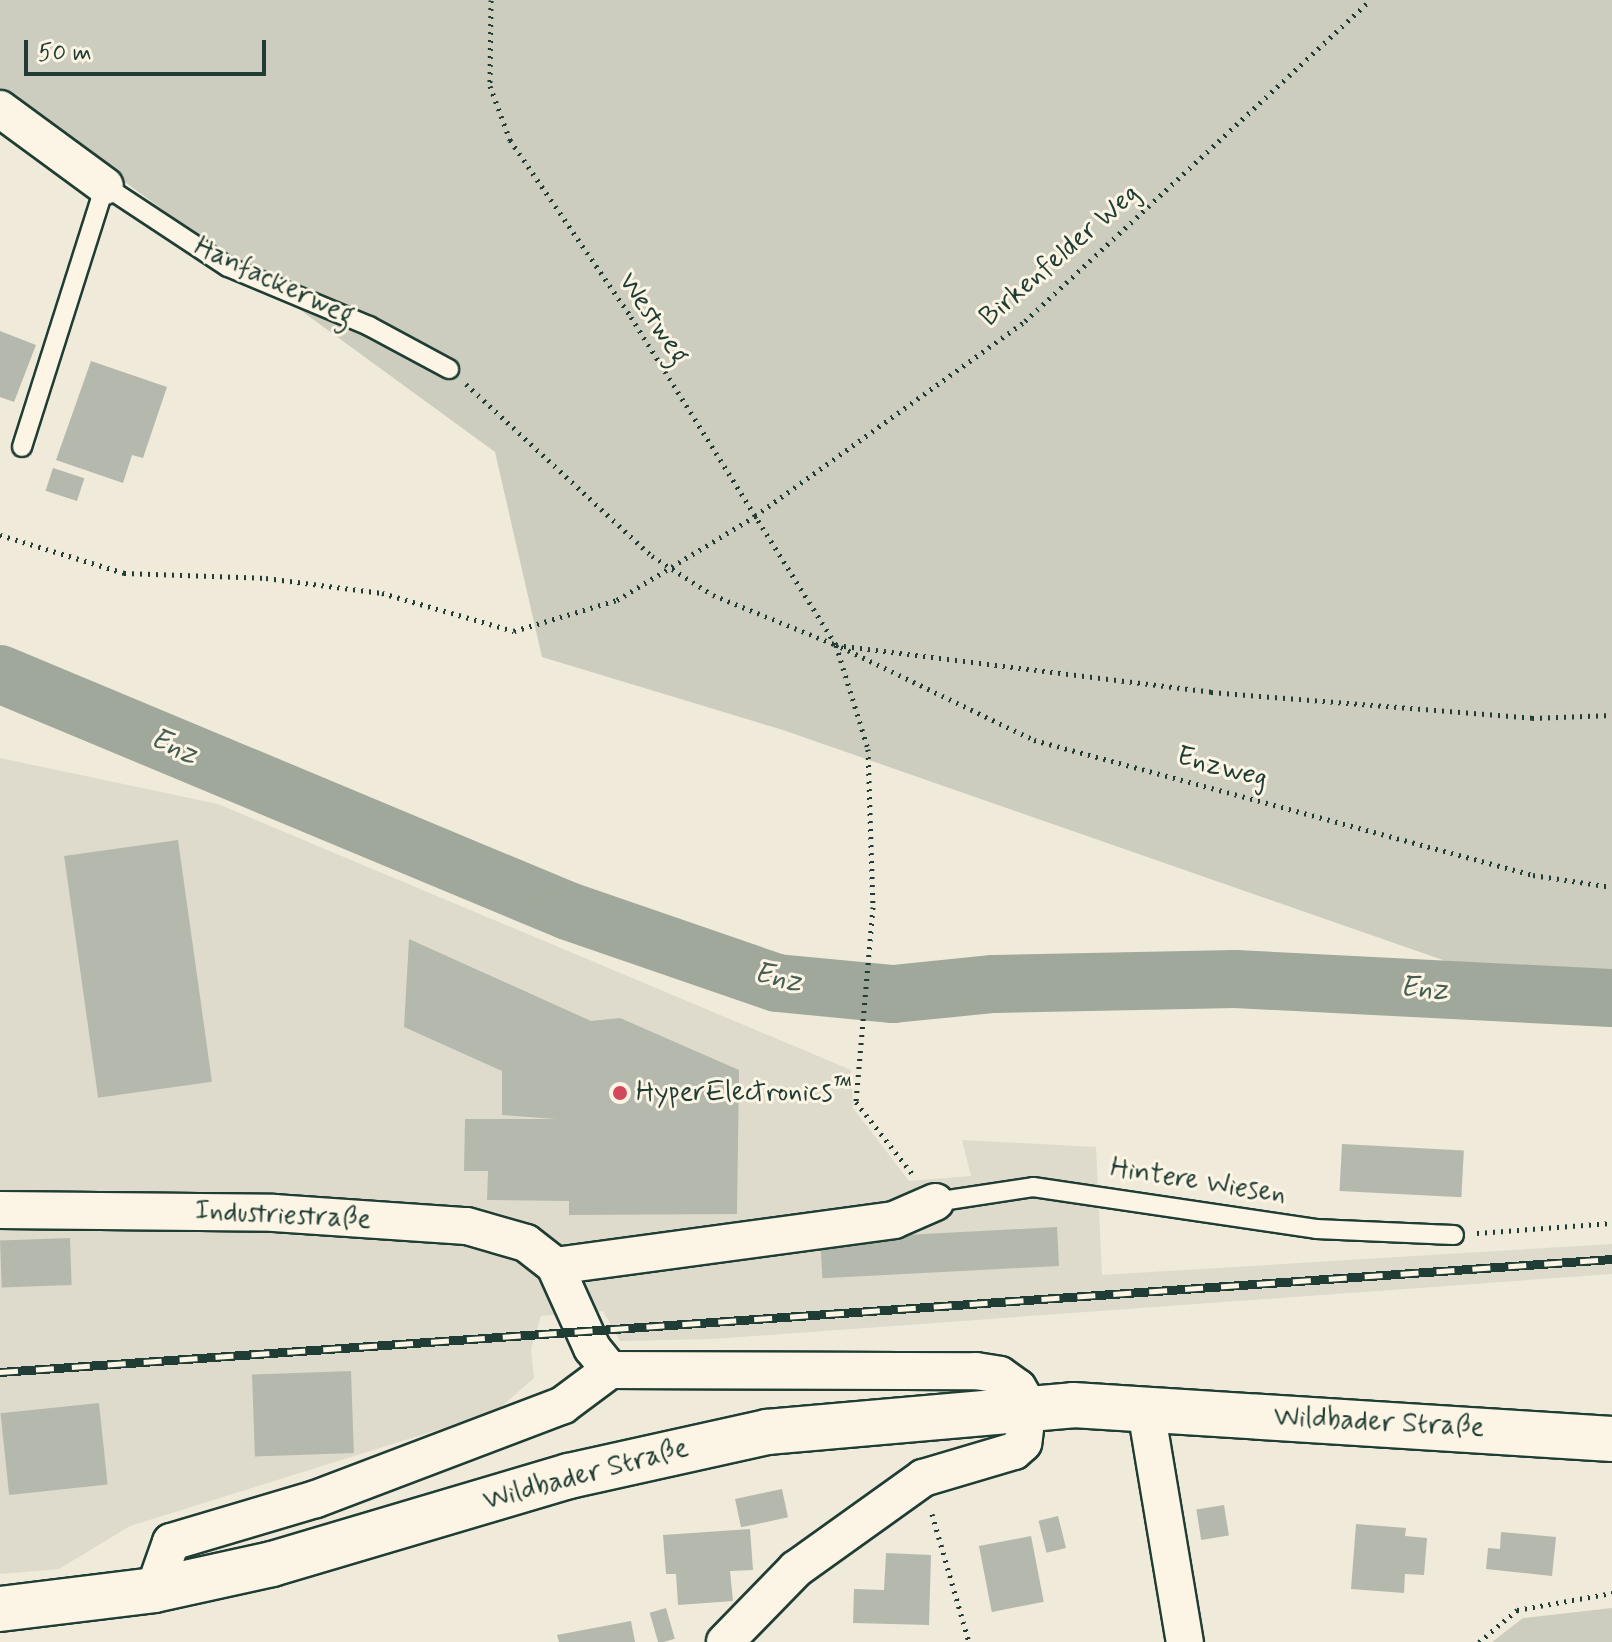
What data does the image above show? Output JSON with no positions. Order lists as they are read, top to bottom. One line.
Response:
{"streets":{"main road":["Wildbader Straße"],"street":["Hanfackerweg","Industriestraße"],"lane":["Hintere Wiesen"],"path":["Birkenfelder Weg","Westweg","Enzweg"]},"crossings":[["Birkenfelder Weg","Westweg"],["Westweg","Enzweg"],["Westweg","Hintere Wiesen"]],"water":["Enz"],"places":["HyperElectronics™"],"scale_bar":"50 m"}
